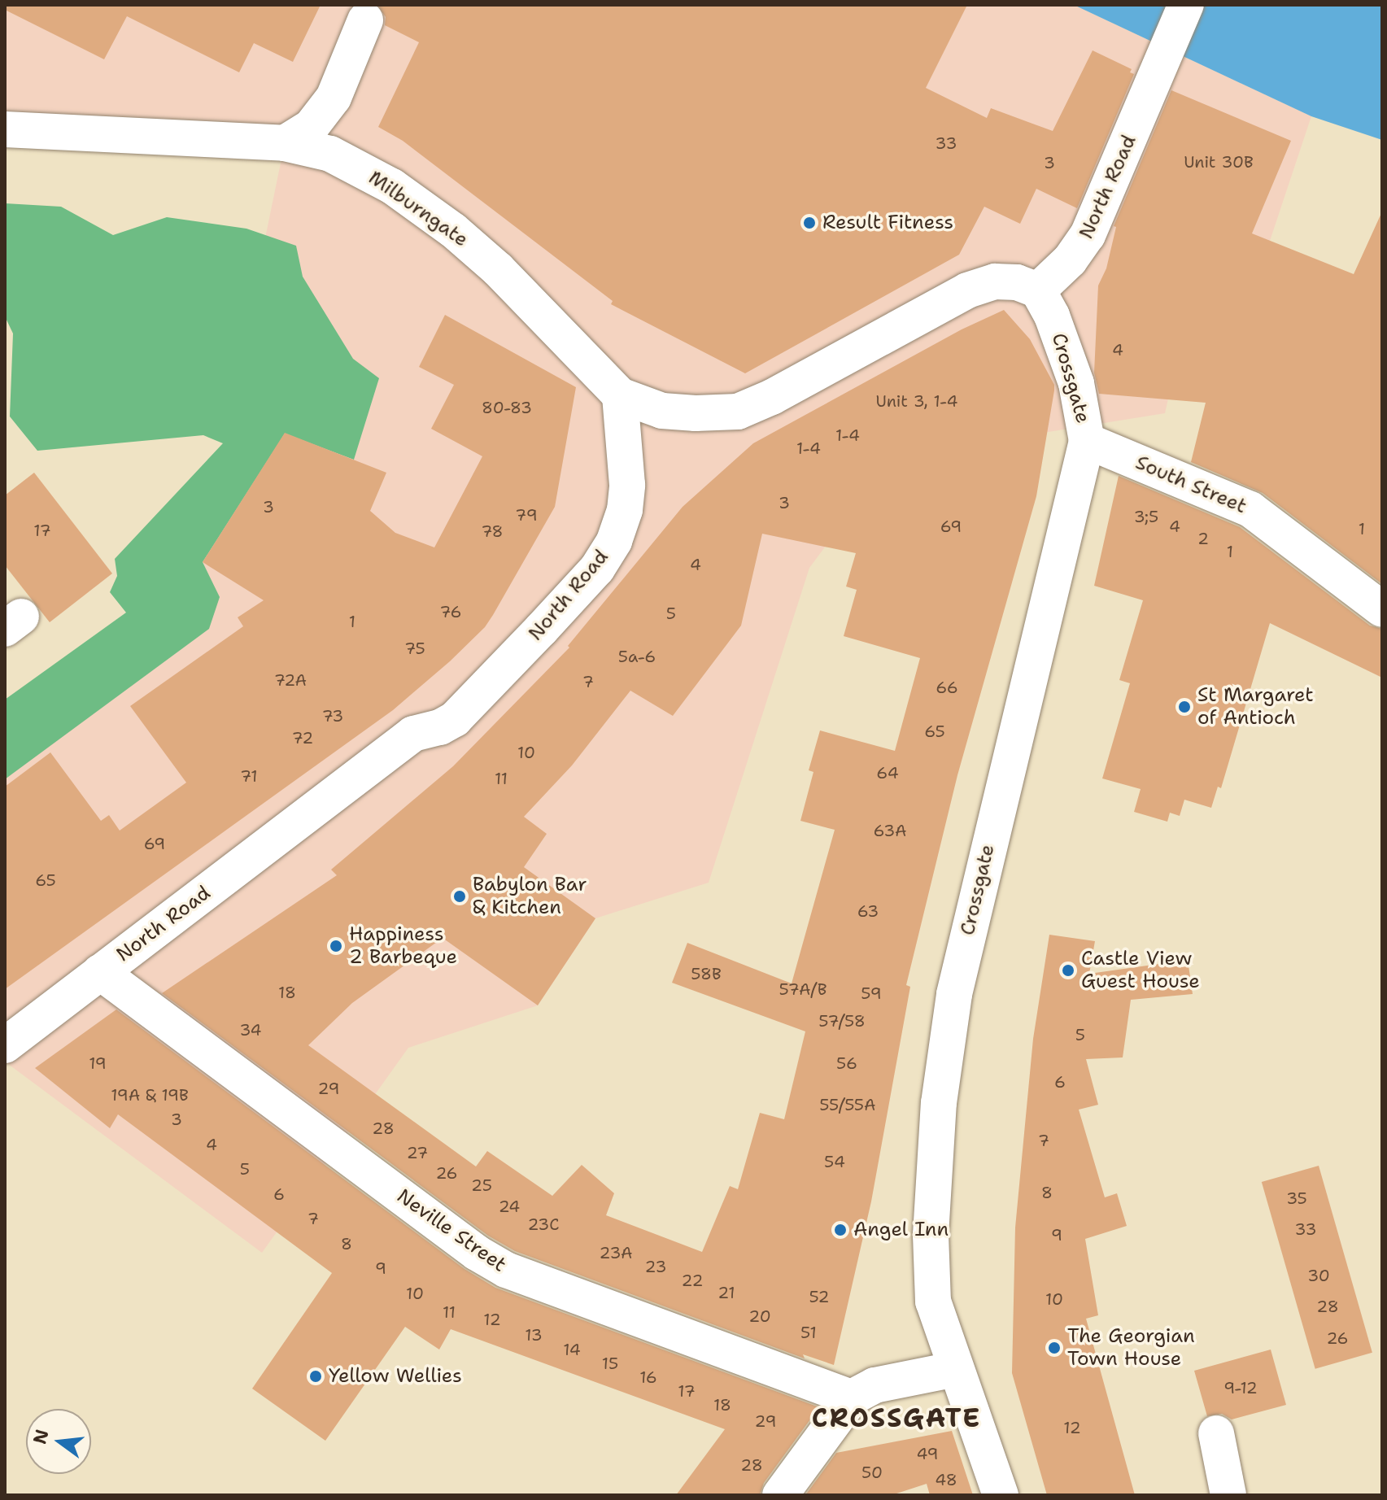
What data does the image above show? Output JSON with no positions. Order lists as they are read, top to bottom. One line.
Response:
{"streets":{"street":["North Road","Milburngate","Crossgate","South Street","Neville Street"]},"crossings":[["North Road","Milburngate"],["North Road","Crossgate"],["North Road","Neville Street"],["Crossgate","South Street"]],"districts":["CROSSGATE"],"places":["Result Fitness","St Margaret of Antioch","Babylon Bar & Kitchen","Happiness 2 Barbeque","Castle View Guest House","Angel Inn","The Georgian Town House","Yellow Wellies"],"house_numbers":["33","Unit 30B","3","4","Unit 3, 1-4","80-83","1-4","1-4","3","3","79","3;5","69","4","1","17","78","2","1","4","76","5","1","75","5a-6","72A","7","66","73","65","72","10","64","71","11","63A","69","65","63","58B","57A/B","18","59","57/58","34","5","19","56","6","29","19A & 19B","55/55A","3","28","7","4","27","54","5","26","25","8","6","35","24","7","23C","33","9","8","23A","23","9","30","22","21","10","52","10","28","11","20","12","51","13","26","14","15","16","9-12","17","18","29","12","49","28","50","48"],"north":"left"}
